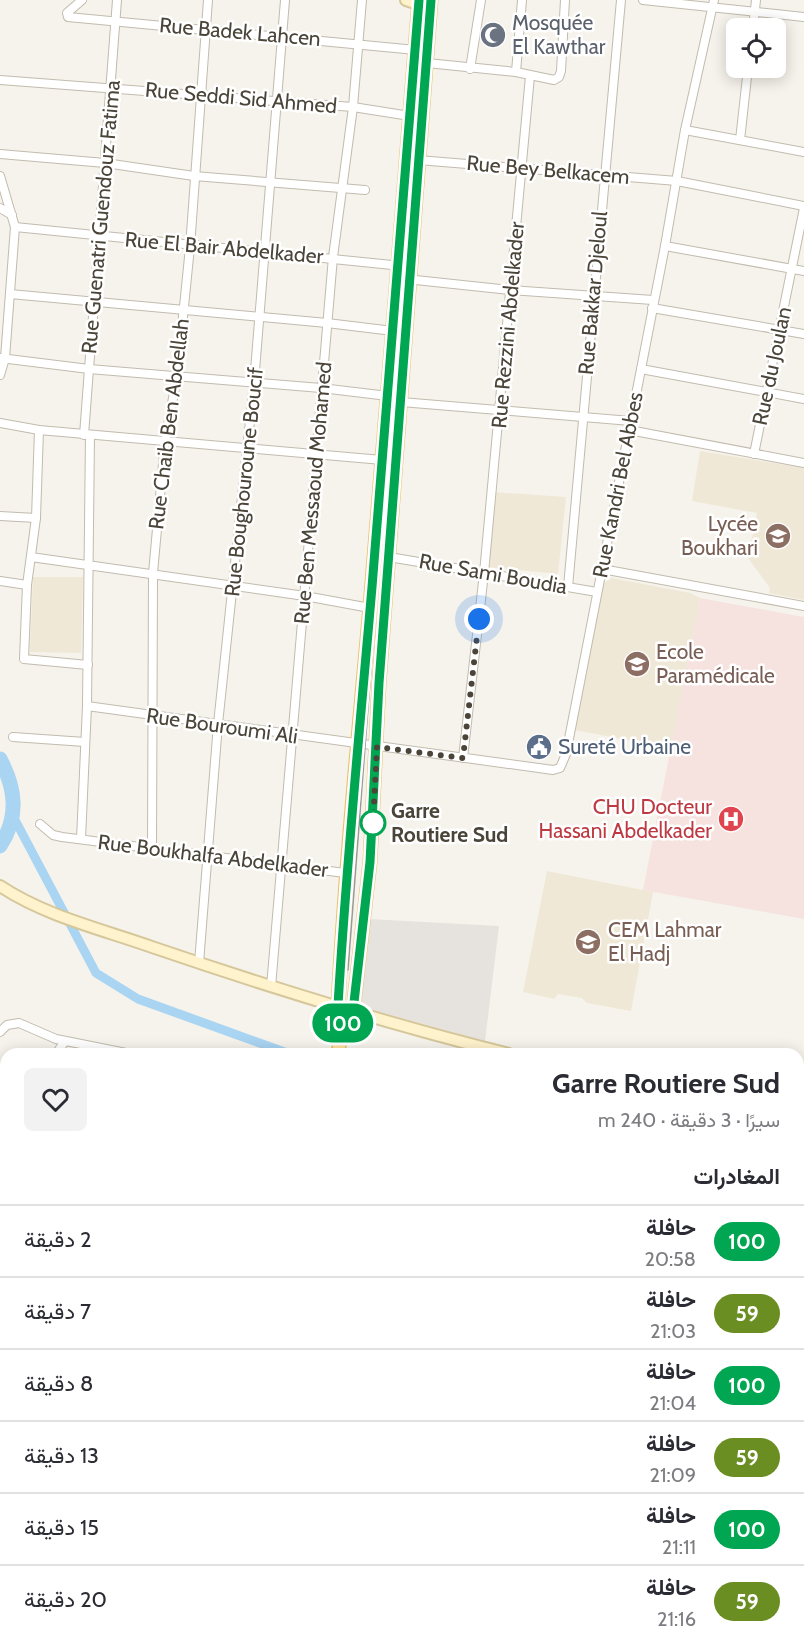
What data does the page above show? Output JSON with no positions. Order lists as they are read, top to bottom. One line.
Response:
{"streets":{"street":["Rue Badek Lahcen","Rue Seddi Sid Ahmed","Rue Bey Belkacem","Rue Guenatri Guendouz Fatima","Rue El Bair Abdelkader","Rue Bakkar Djeloul","Rue Rezzini Abdelkader","Rue du Joulan","Rue Chaib Ben Abdellah","Rue Boughouroune Boucif","Rue Kandri Bel Abbes","Rue Ben Messaoud Mohamed","Rue Sami Boudia","Rue Bouroumi Ali","Rue Boukhalfa Abdelkader"]},"crossings":[["Rue Badek Lahcen","Rue Guenatri Guendouz Fatima"],["Rue Badek Lahcen","Rue Chaib Ben Abdellah"],["Rue Badek Lahcen","Rue Boughouroune Boucif"],["Rue Badek Lahcen","Rue Ben Messaoud Mohamed"],["Rue Seddi Sid Ahmed","Rue Guenatri Guendouz Fatima"],["Rue Seddi Sid Ahmed","Rue Chaib Ben Abdellah"],["Rue Seddi Sid Ahmed","Rue Boughouroune Boucif"],["Rue Seddi Sid Ahmed","Rue Ben Messaoud Mohamed"],["Rue Bey Belkacem","Rue Bakkar Djeloul"],["Rue Bey Belkacem","Rue Rezzini Abdelkader"],["Rue Bey Belkacem","Rue du Joulan"],["Rue Bey Belkacem","Rue Kandri Bel Abbes"],["Rue Guenatri Guendouz Fatima","Rue El Bair Abdelkader"],["Rue El Bair Abdelkader","Rue Bakkar Djeloul"],["Rue El Bair Abdelkader","Rue Rezzini Abdelkader"],["Rue El Bair Abdelkader","Rue du Joulan"],["Rue El Bair Abdelkader","Rue Chaib Ben Abdellah"],["Rue El Bair Abdelkader","Rue Boughouroune Boucif"],["Rue El Bair Abdelkader","Rue Kandri Bel Abbes"],["Rue El Bair Abdelkader","Rue Ben Messaoud Mohamed"],["Rue Bakkar Djeloul","Rue Sami Boudia"],["Rue Rezzini Abdelkader","Rue Kandri Bel Abbes"],["Rue Rezzini Abdelkader","Rue Sami Boudia"],["Rue Chaib Ben Abdellah","Rue Bouroumi Ali"],["Rue Chaib Ben Abdellah","Rue Boukhalfa Abdelkader"],["Rue Boughouroune Boucif","Rue Bouroumi Ali"],["Rue Boughouroune Boucif","Rue Boukhalfa Abdelkader"],["Rue Kandri Bel Abbes","Rue Sami Boudia"],["Rue Kandri Bel Abbes","Rue Bouroumi Ali"],["Rue Ben Messaoud Mohamed","Rue Bouroumi Ali"],["Rue Ben Messaoud Mohamed","Rue Boukhalfa Abdelkader"]],"places":{"mosque":["Mosquée El Kawthar"],"school or university":["Lycée Boukhari","Ecole Paramédicale","CEM Lahmar El Hadj"],"public building":["Sureté Urbaine"],"hospital":["CHU Docteur Hassani Abdelkader"],"other":["Garre Routiere Sud"]},"lines":["bus line 100"],"page":{"on_map":"100","heading":[["Garre Routiere Sud","سيرًا · 3 دقيقة · 240 m"],"المغادرات"],"list":[{"mark":"100","name":"حافلة","note":"20:58","value":"2 دقيقة"},{"mark":"59","name":"حافلة","note":"21:03","value":"7 دقيقة"},{"mark":"100","name":"حافلة","note":"21:04","value":"8 دقيقة"},{"mark":"59","name":"حافلة","note":"21:09","value":"13 دقيقة"},{"mark":"100","name":"حافلة","note":"21:11","value":"15 دقيقة"},{"mark":"59","name":"حافلة","note":"21:16","value":"20 دقيقة"}]}}
